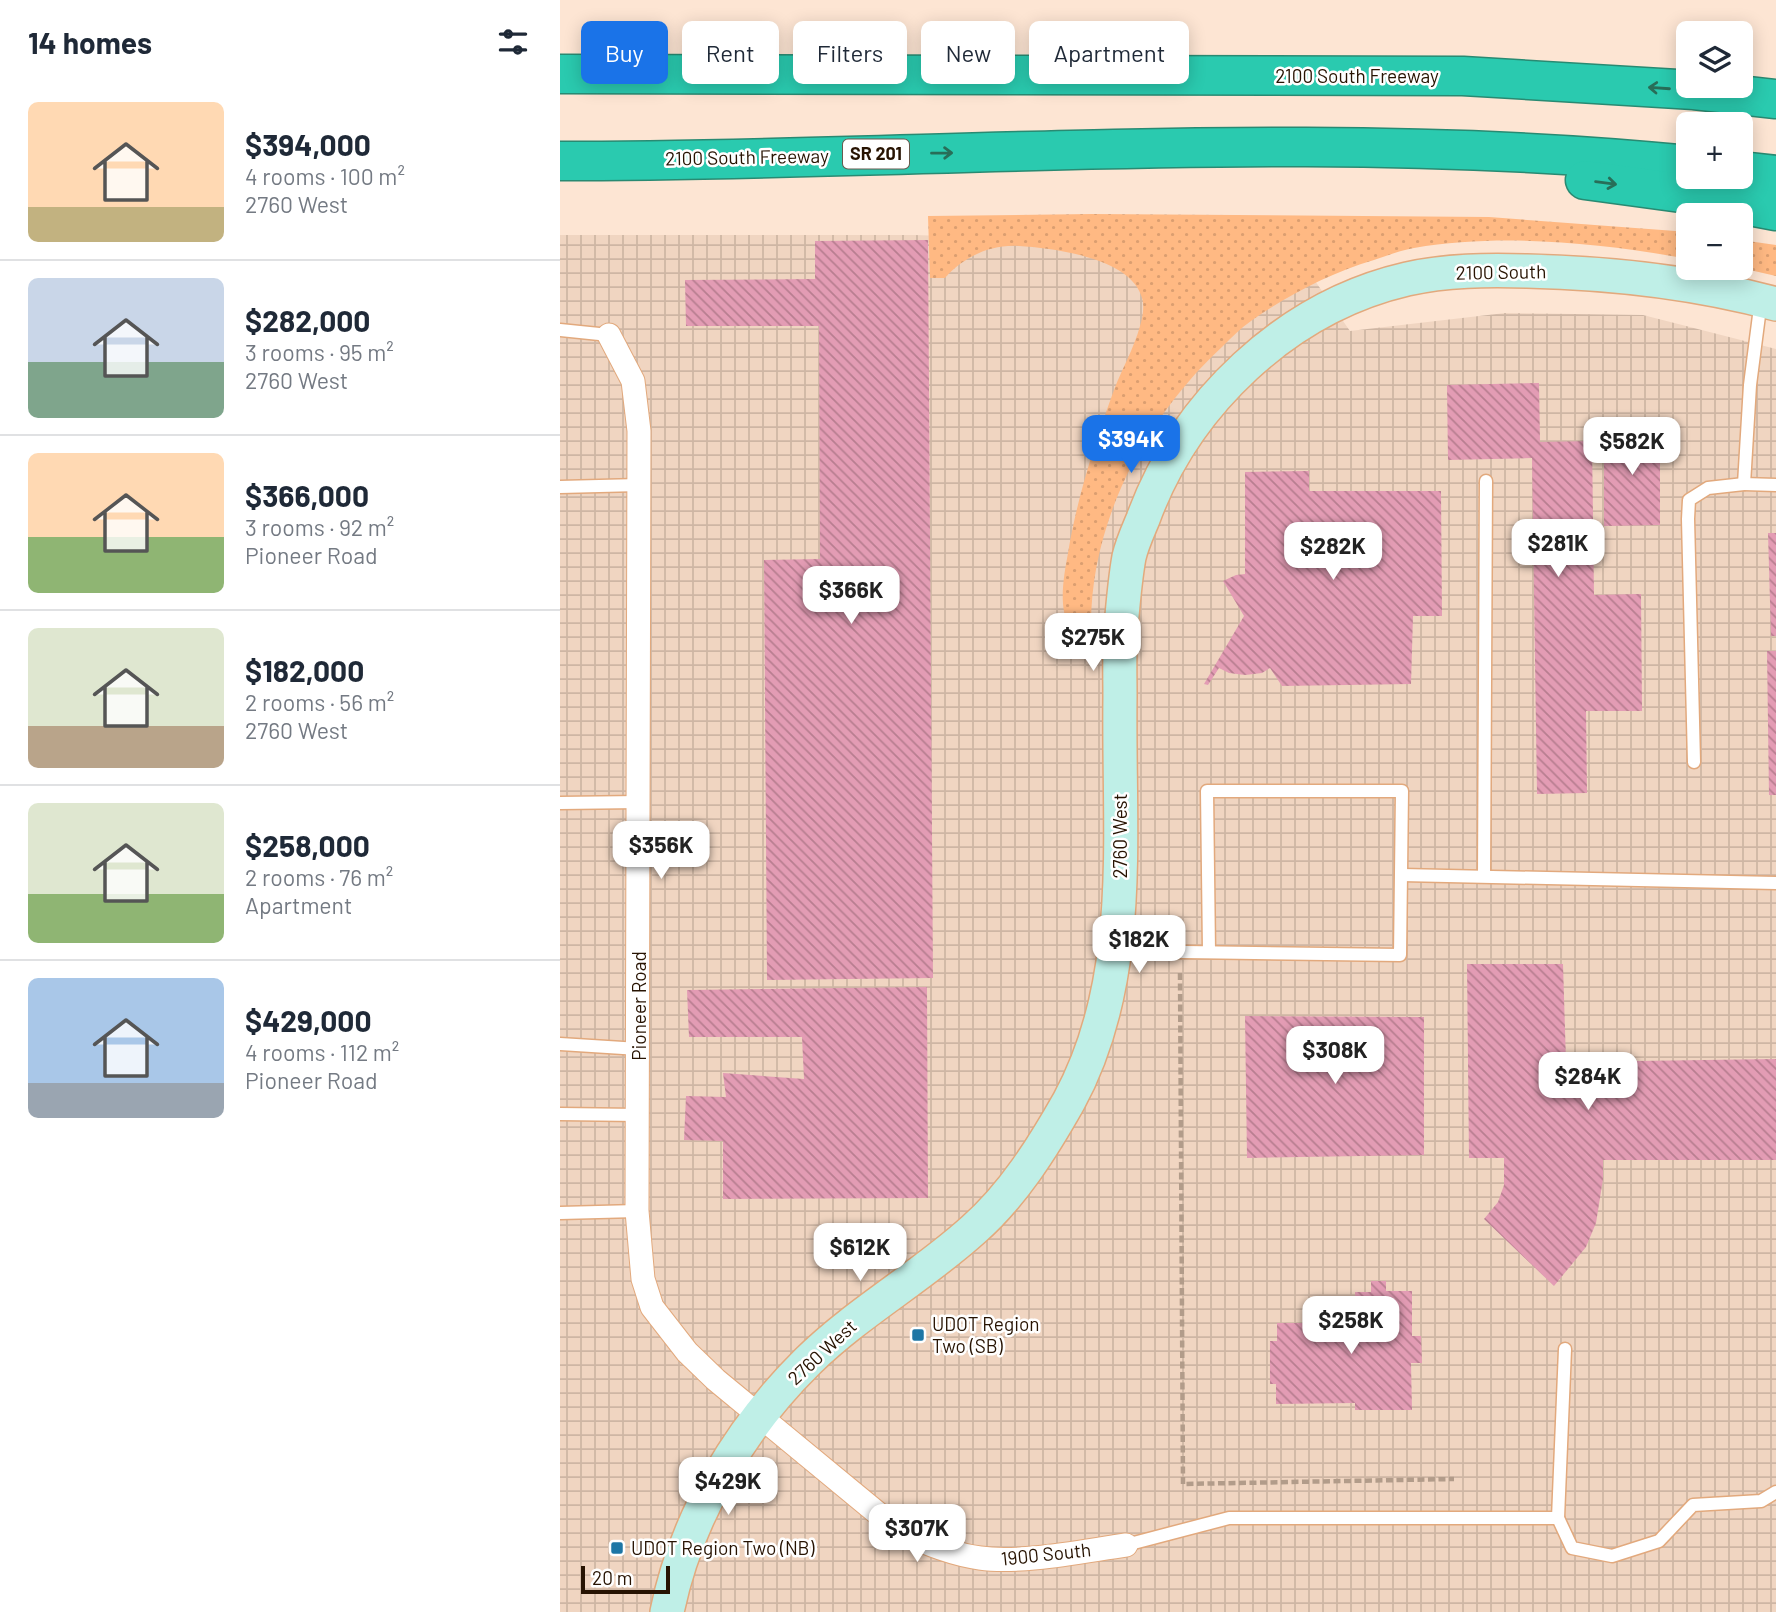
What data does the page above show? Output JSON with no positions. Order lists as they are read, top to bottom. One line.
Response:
{"streets":{"highway":["2100 South Freeway","SR 201"],"main road":["2100 South","2760 West"],"street":["Pioneer Road","1900 South"]},"crossings":[["2100 South","2760 West"],["2760 West","Pioneer Road"],["2760 West","1900 South"],["Pioneer Road","1900 South"]],"places":{"transit":["UDOT Region Two (SB)","UDOT Region Two (NB)"]},"scale_bar":"20 m","page":{"heading":"14 homes","map_buttons":["+","−"],"chip":["Buy","Rent","Filters","New","Apartment"],"list":[{"name":"$394,000","note":"4 rooms · 100 m² · 2760 West"},{"name":"$282,000","note":"3 rooms · 95 m² · 2760 West"},{"name":"$366,000","note":"3 rooms · 92 m² · Pioneer Road"},{"name":"$182,000","note":"2 rooms · 56 m² · 2760 West"},{"name":"$258,000","note":"2 rooms · 76 m² · Apartment"},{"name":"$429,000","note":"4 rooms · 112 m² · Pioneer Road"}],"price":["$394K","$582K","$281K","$282K","$366K","$275K","$356K","$182K","$308K","$284K","$612K","$258K","$429K","$307K"],"scale":"20 m"}}
